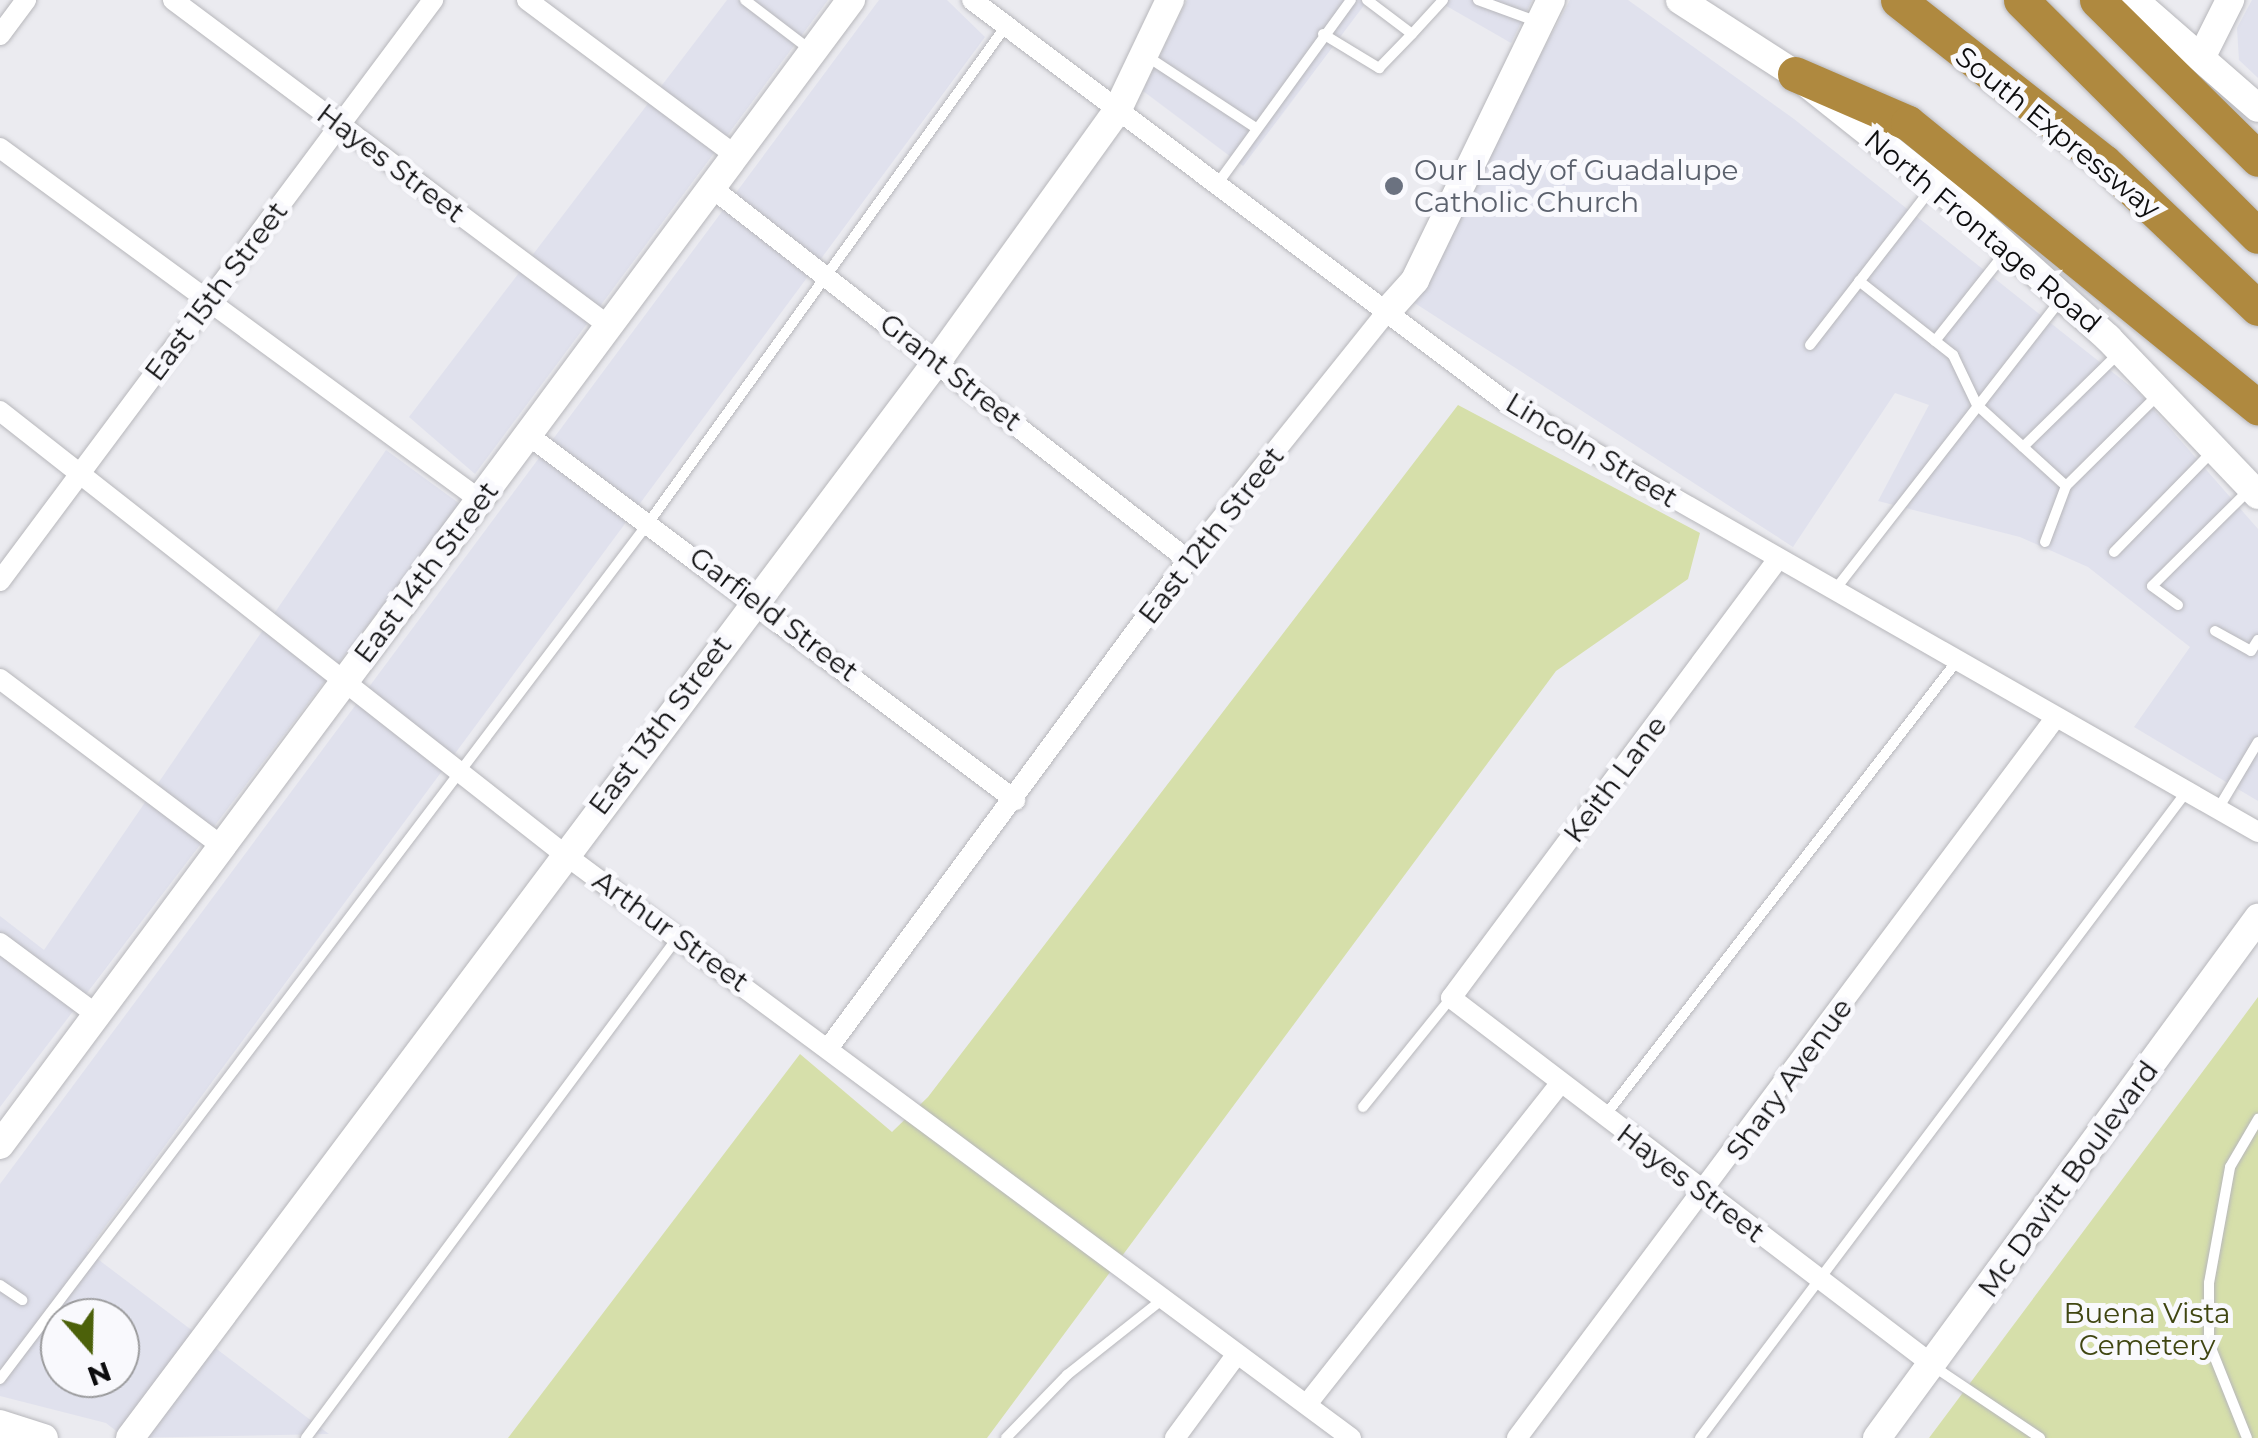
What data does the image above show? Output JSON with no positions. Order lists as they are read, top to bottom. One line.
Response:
{"streets":{"highway":["South Expressway"],"street":["Hayes Street","North Frontage Road","East 15th Street","Grant Street","Lincoln Street","East 12th Street","East 14th Street","Garfield Street","East 13th Street","Keith Lane","Arthur Street","Shary Avenue","Mc Davitt Boulevard"]},"crossings":[["Hayes Street","East 15th Street"],["Hayes Street","East 14th Street"],["Hayes Street","Keith Lane"],["Hayes Street","Shary Avenue"],["Hayes Street","Mc Davitt Boulevard"],["East 15th Street","Arthur Street"],["Grant Street","East 12th Street"],["Grant Street","East 14th Street"],["Grant Street","East 13th Street"],["Lincoln Street","East 12th Street"],["Lincoln Street","East 13th Street"],["Lincoln Street","Keith Lane"],["Lincoln Street","Shary Avenue"],["East 12th Street","Garfield Street"],["East 12th Street","Arthur Street"],["East 14th Street","Garfield Street"],["East 14th Street","Arthur Street"],["Garfield Street","East 13th Street"],["East 13th Street","Arthur Street"]],"parks":["Buena Vista Cemetery"],"places":["Our Lady of Guadalupe Catholic Church"],"north":"bottom"}
